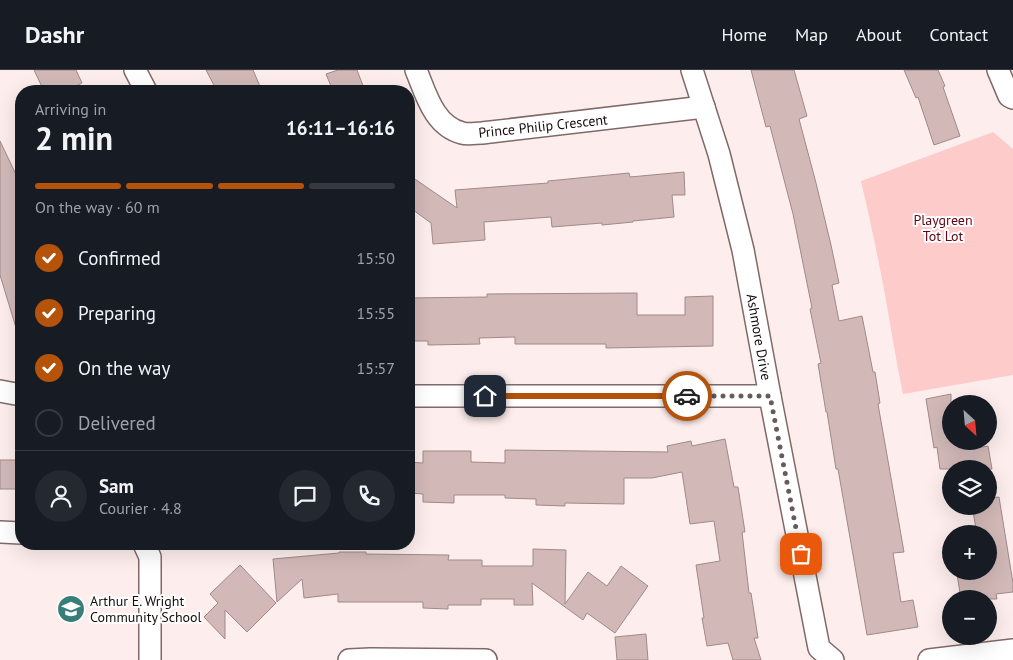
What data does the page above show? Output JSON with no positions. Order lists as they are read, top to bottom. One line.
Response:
{"streets":{"street":["Prince Philip Crescent","Ashmore Drive"]},"crossings":[["Prince Philip Crescent","Ashmore Drive"]],"parks":["Playgreen Tot Lot"],"places":{"school or university":["Arthur E. Wright Community School"]},"north":"bottom right","page":{"header":"Dashr","nav":["Home","Map","About","Contact"],"heading":["2 min","Arriving in","16:11–16:16"],"panel":["Sam","Courier · 4.8"],"bar":"On the way · 60 m","list":[["Confirmed","15:50"],["Preparing","15:55"],["On the way","15:57"],"Delivered"],"map_buttons":["+","−"]}}
